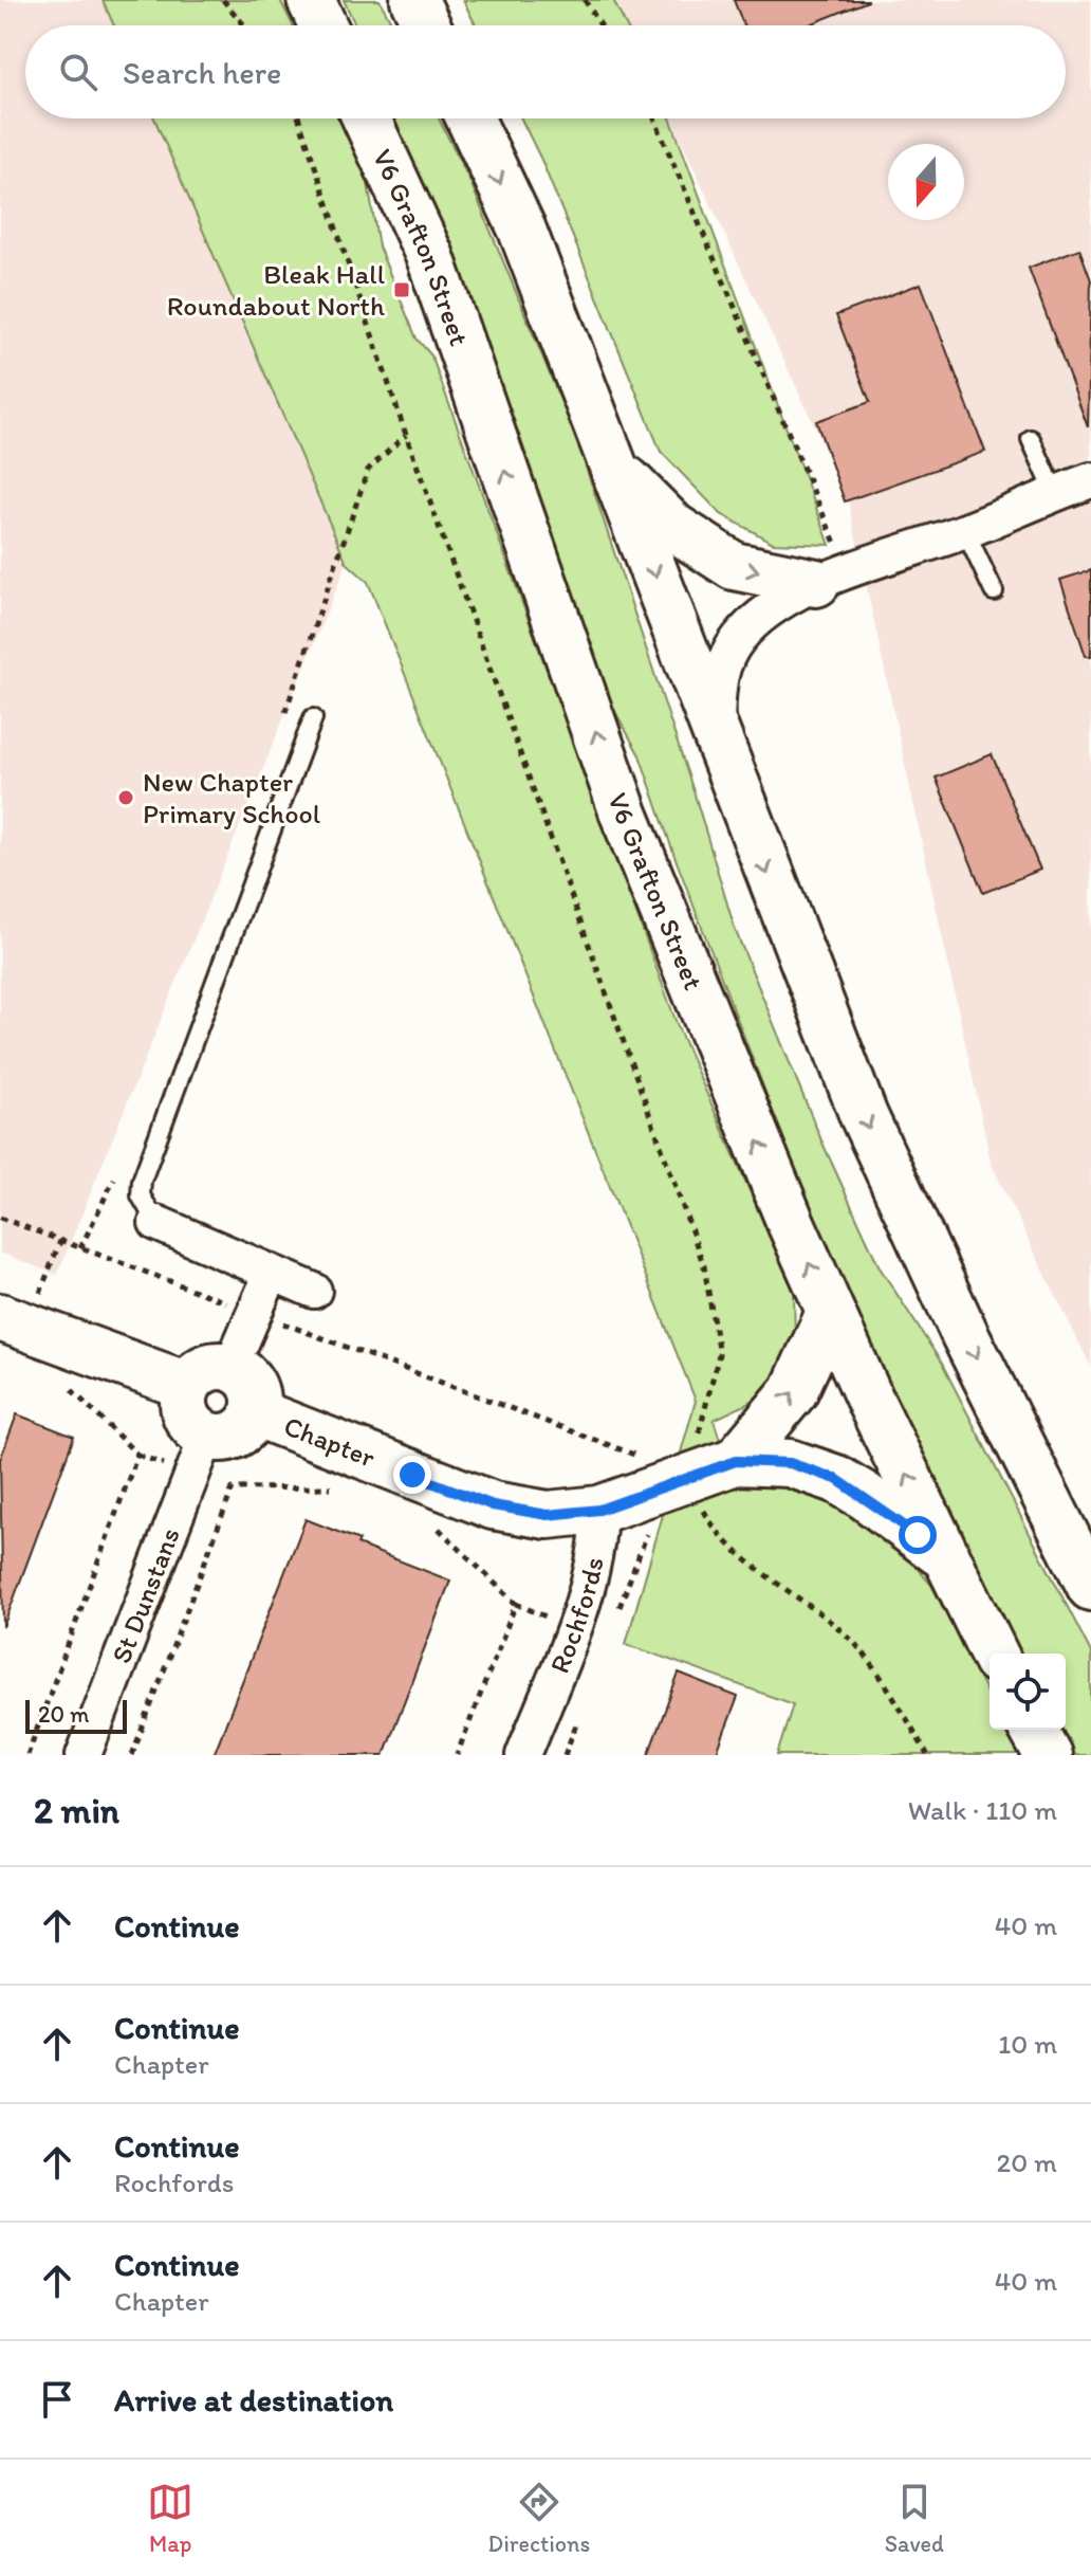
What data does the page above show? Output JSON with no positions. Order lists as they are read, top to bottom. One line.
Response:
{"streets":{"street":["V6 Grafton Street","Chapter","St Dunstans","Rochfords"]},"crossings":[["Chapter","St Dunstans"],["Chapter","Rochfords"]],"places":{"transit":["Bleak Hall Roundabout North"],"other":["New Chapter Primary School"]},"scale_bar":"20 m","north":"bottom","page":{"search":"Search here","scale":"20 m","heading":["2 min","Walk · 110 m"],"list":[["Continue","40 m"],["Continue","Chapter","10 m"],["Continue","Rochfords","20 m"],["Continue","Chapter","40 m"],"Arrive at destination"],"nav":["Map","Directions","Saved"]}}
